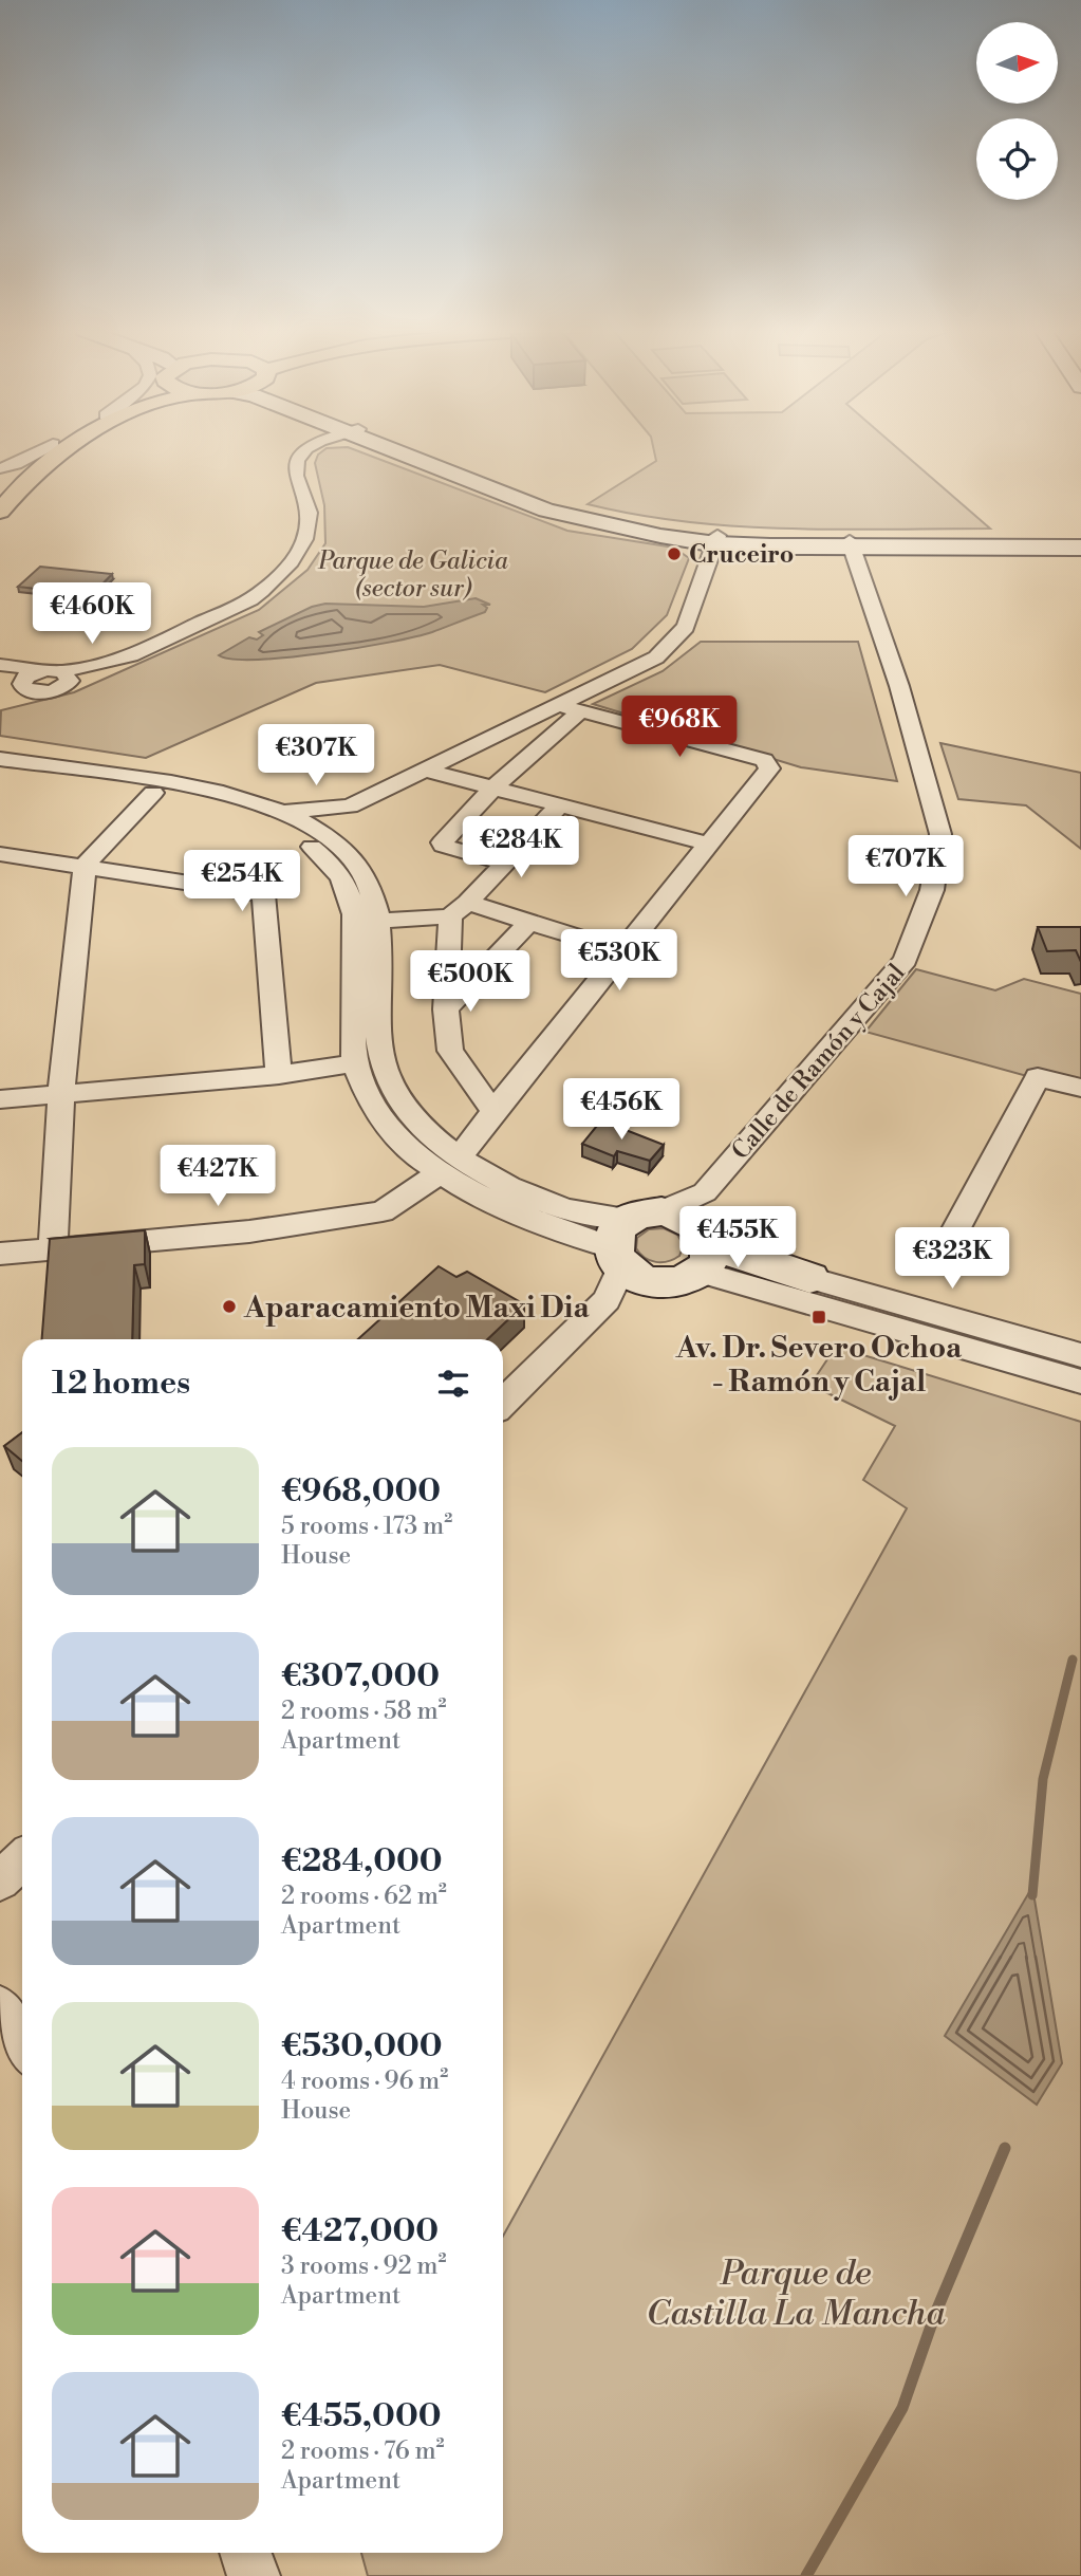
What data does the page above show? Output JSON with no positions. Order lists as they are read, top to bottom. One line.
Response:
{"streets":{"street":["Calle de Ramón y Cajal"]},"parks":["Parque de Galicia (sector sur)","Parque de Castilla La Mancha"],"places":{"other":["Cruceiro","Aparacamiento Maxi Dia"],"transit":["Av. Dr. Severo Ochoa - Ramón y Cajal"]},"north":"right","page":{"price":["€460K","€968K","€307K","€284K","€707K","€254K","€530K","€500K","€456K","€427K","€455K","€323K"],"heading":"12 homes","list":[{"name":"€968,000","note":"5 rooms · 173 m² · House"},{"name":"€307,000","note":"2 rooms · 58 m² · Apartment"},{"name":"€284,000","note":"2 rooms · 62 m² · Apartment"},{"name":"€530,000","note":"4 rooms · 96 m² · House"},{"name":"€427,000","note":"3 rooms · 92 m² · Apartment"},{"name":"€455,000","note":"2 rooms · 76 m² · Apartment"}]}}
